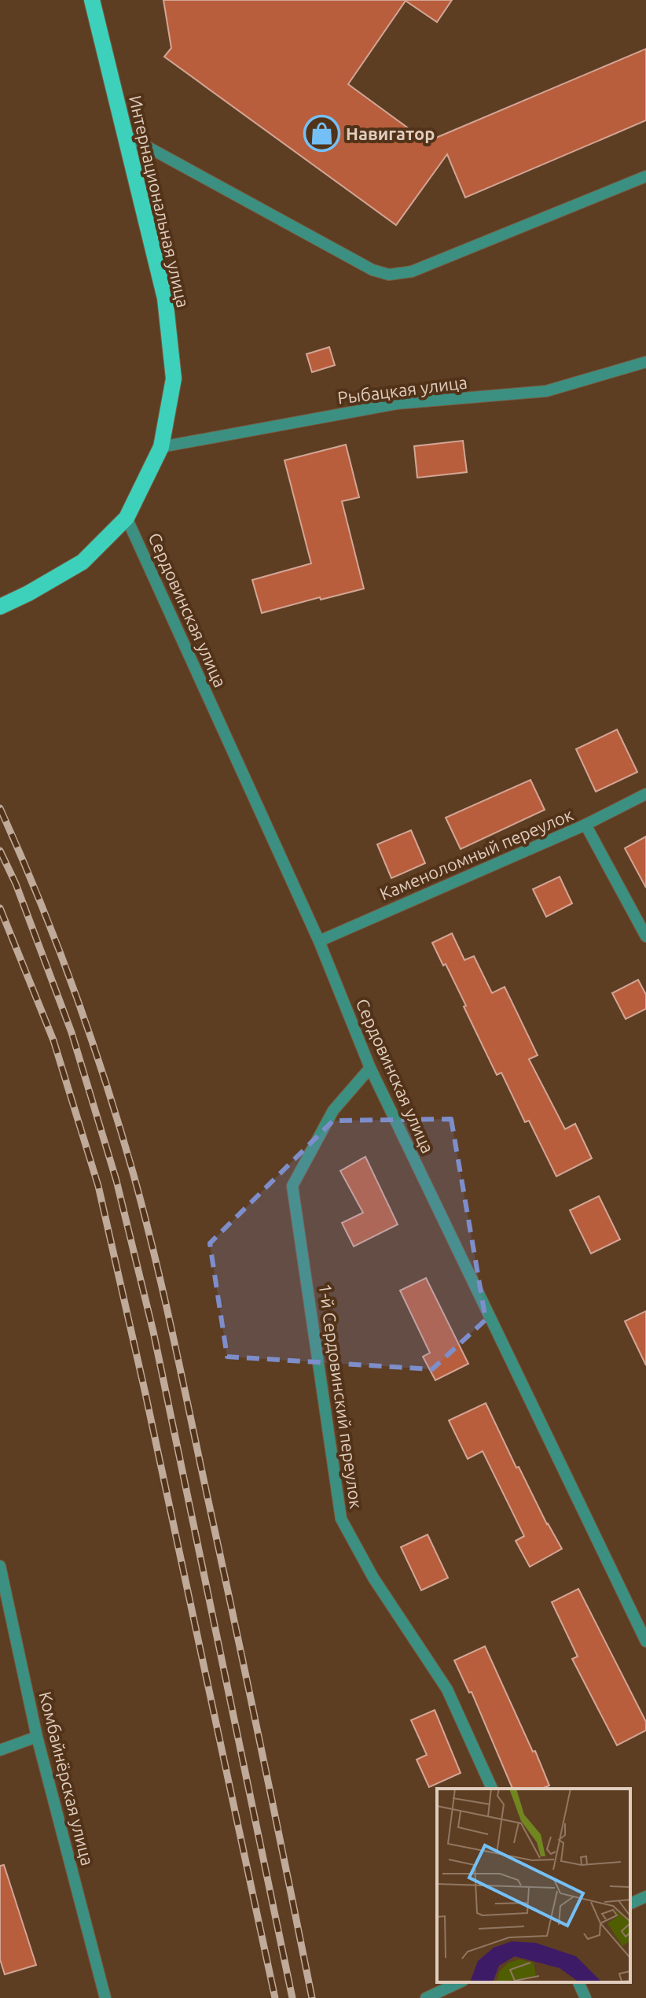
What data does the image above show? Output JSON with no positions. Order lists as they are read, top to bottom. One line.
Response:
{"streets":{"main road":["Интернациональная улица"],"street":["Рыбацкая улица","Сердовинская улица","Каменоломный переулок","1-й Сердовинский переулок","Комбайнёрская улица"]},"crossings":[["Интернациональная улица","Рыбацкая улица"],["Интернациональная улица","Сердовинская улица"],["Сердовинская улица","Каменоломный переулок"],["Сердовинская улица","1-й Сердовинский переулок"]],"places":{"shop":["Навигатор"]}}
